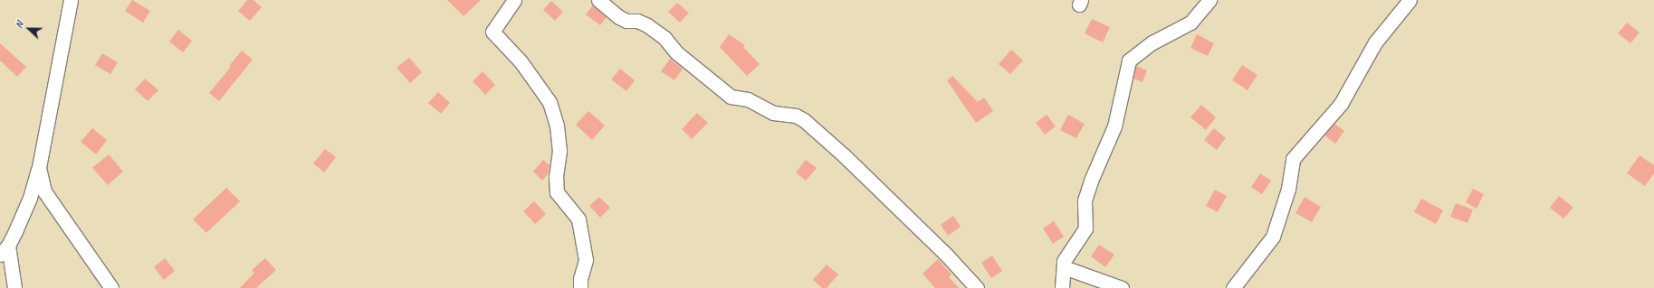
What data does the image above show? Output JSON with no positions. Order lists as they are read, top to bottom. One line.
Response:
{"north":"left"}
